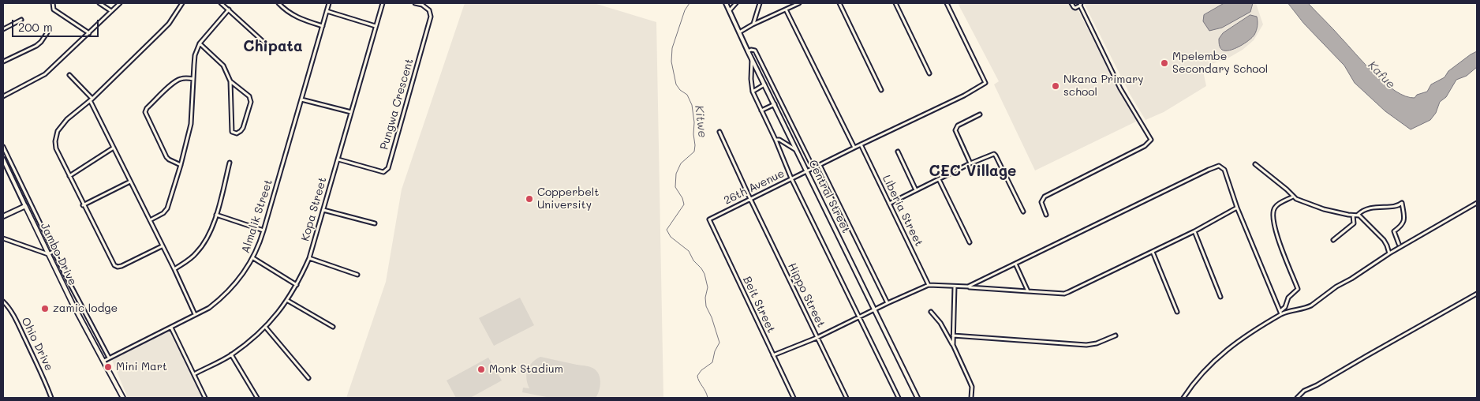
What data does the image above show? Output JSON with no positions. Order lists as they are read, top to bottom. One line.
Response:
{"streets":{"main road":["Jambo Drive"],"street":["Pungwa Crescent","26th Avenue","Central Street","Kopa Street","Liberia Street","Almalik Street","Hippo Street","Beit Street","Ohio Drive"]},"crossings":[["Pungwa Crescent","Kopa Street"],["26th Avenue","Central Street"],["26th Avenue","Liberia Street"],["26th Avenue","Hippo Street"],["26th Avenue","Beit Street"],["Almalik Street","Jambo Drive"]],"districts":["Chipata","CEC Village"],"water":["Kafue","Kitwe"],"places":["Mpelembe Secondary School","Nkana Primary school","Copperbelt University","zamic lodge","Mini Mart","Monk Stadium"],"scale_bar":"200 m"}
